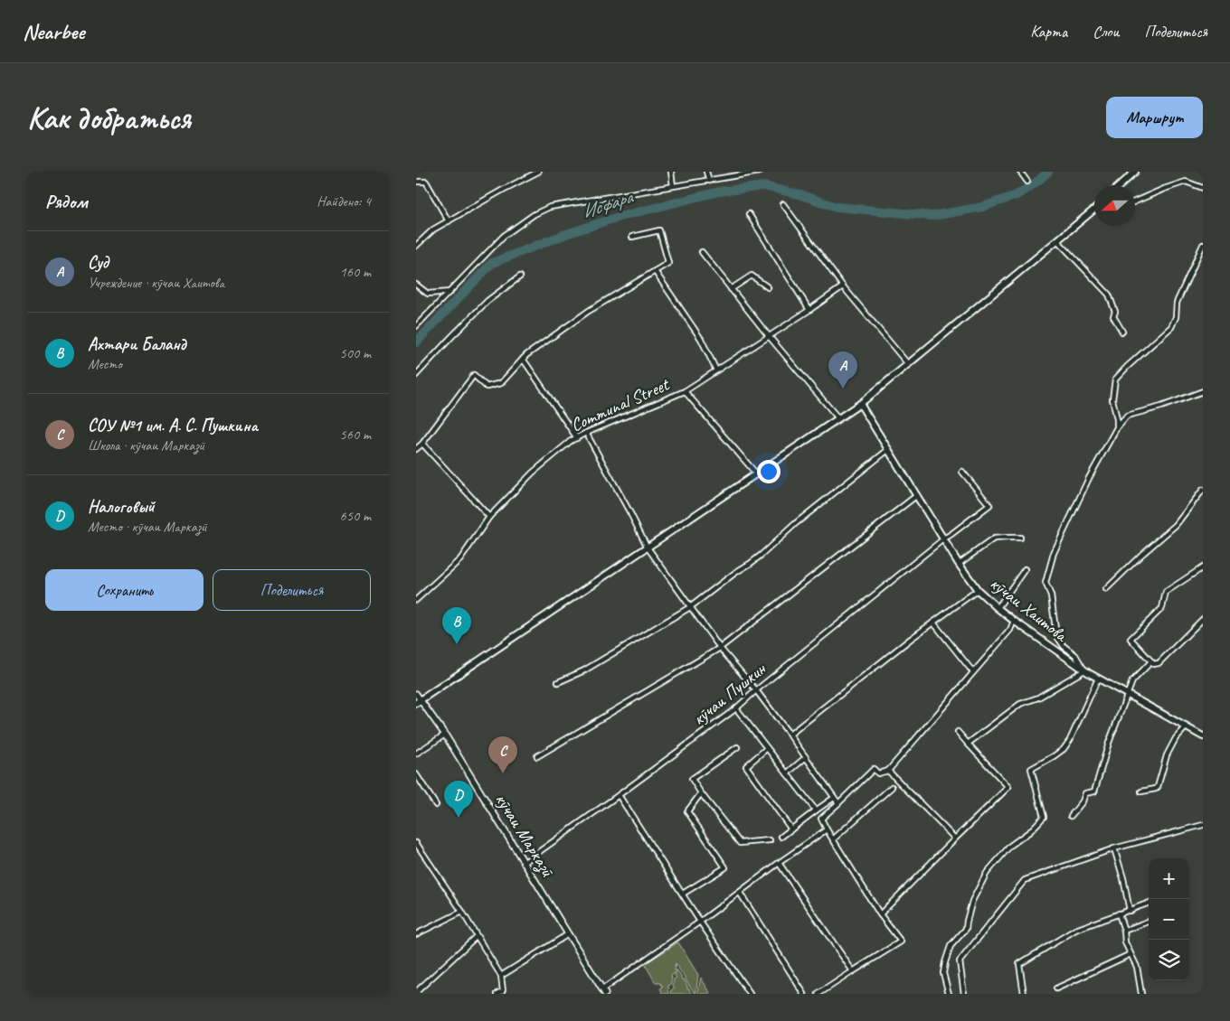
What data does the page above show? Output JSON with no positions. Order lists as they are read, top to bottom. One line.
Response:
{"streets":{"main road":["кӯчаи Хаитова","кӯчаи Марказӣ"],"street":["Communal Street","кӯчаи Пушкин"]},"crossings":[["кӯчаи Хаитова","кӯчаи Пушкин"],["кӯчаи Пушкин","кӯчаи Марказӣ"]],"water":["Исфара"],"north":"left","page":{"header":"Nearbee","nav":["Карта","Слои","Поделиться"],"buttons":["Маршрут",["Сохранить","Поделиться"]],"title":"Как добраться","heading":["Рядом","Найдено: 4"],"list":[{"mark":"A","name":"Суд","note":"Учреждение · кӯчаи Хаитова","value":"160 m"},{"mark":"B","name":"Ахтари Баланд","note":"Место","value":"500 m"},{"mark":"C","name":"СОУ №1 им. А. С. Пушкина","note":"Школа · кӯчаи Марказӣ","value":"560 m"},{"mark":"D","name":"Налоговый","note":"Место · кӯчаи Марказӣ","value":"650 m"}],"pins":["A","B","C","D"],"map_buttons":["+","−"]}}
